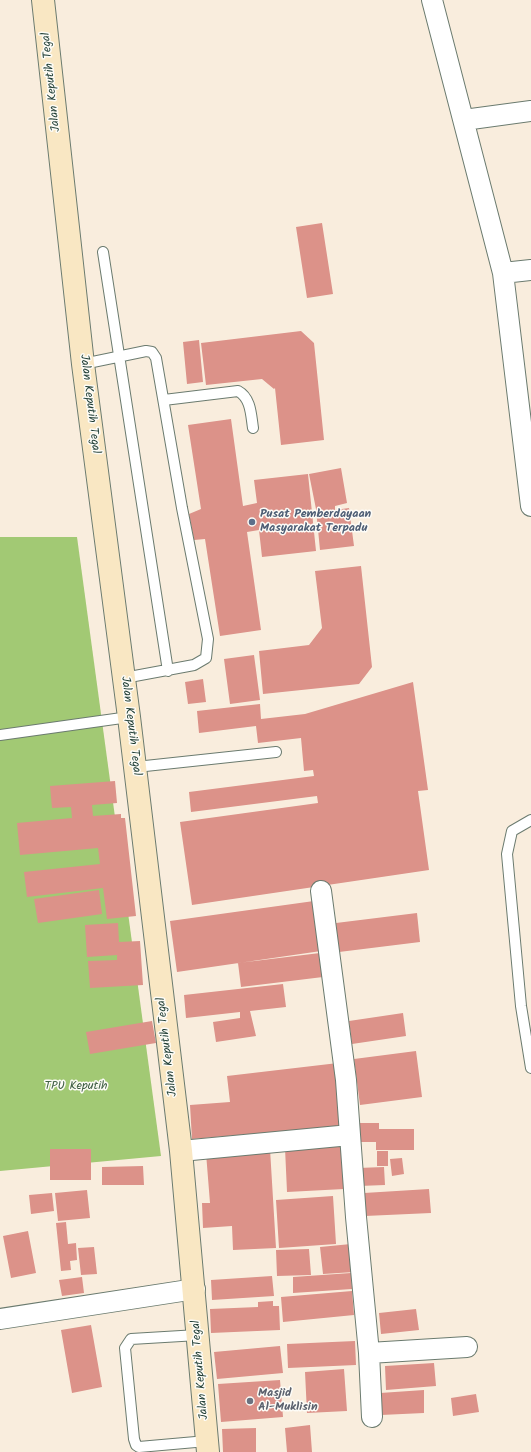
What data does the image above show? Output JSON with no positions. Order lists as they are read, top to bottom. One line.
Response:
{"streets":{"main road":["Jalan Keputih Tegal"]},"parks":["TPU Keputih"],"places":["Pusat Pemberdayaan Masyarakat Terpadu","Masjid Al-Muklisin"]}
